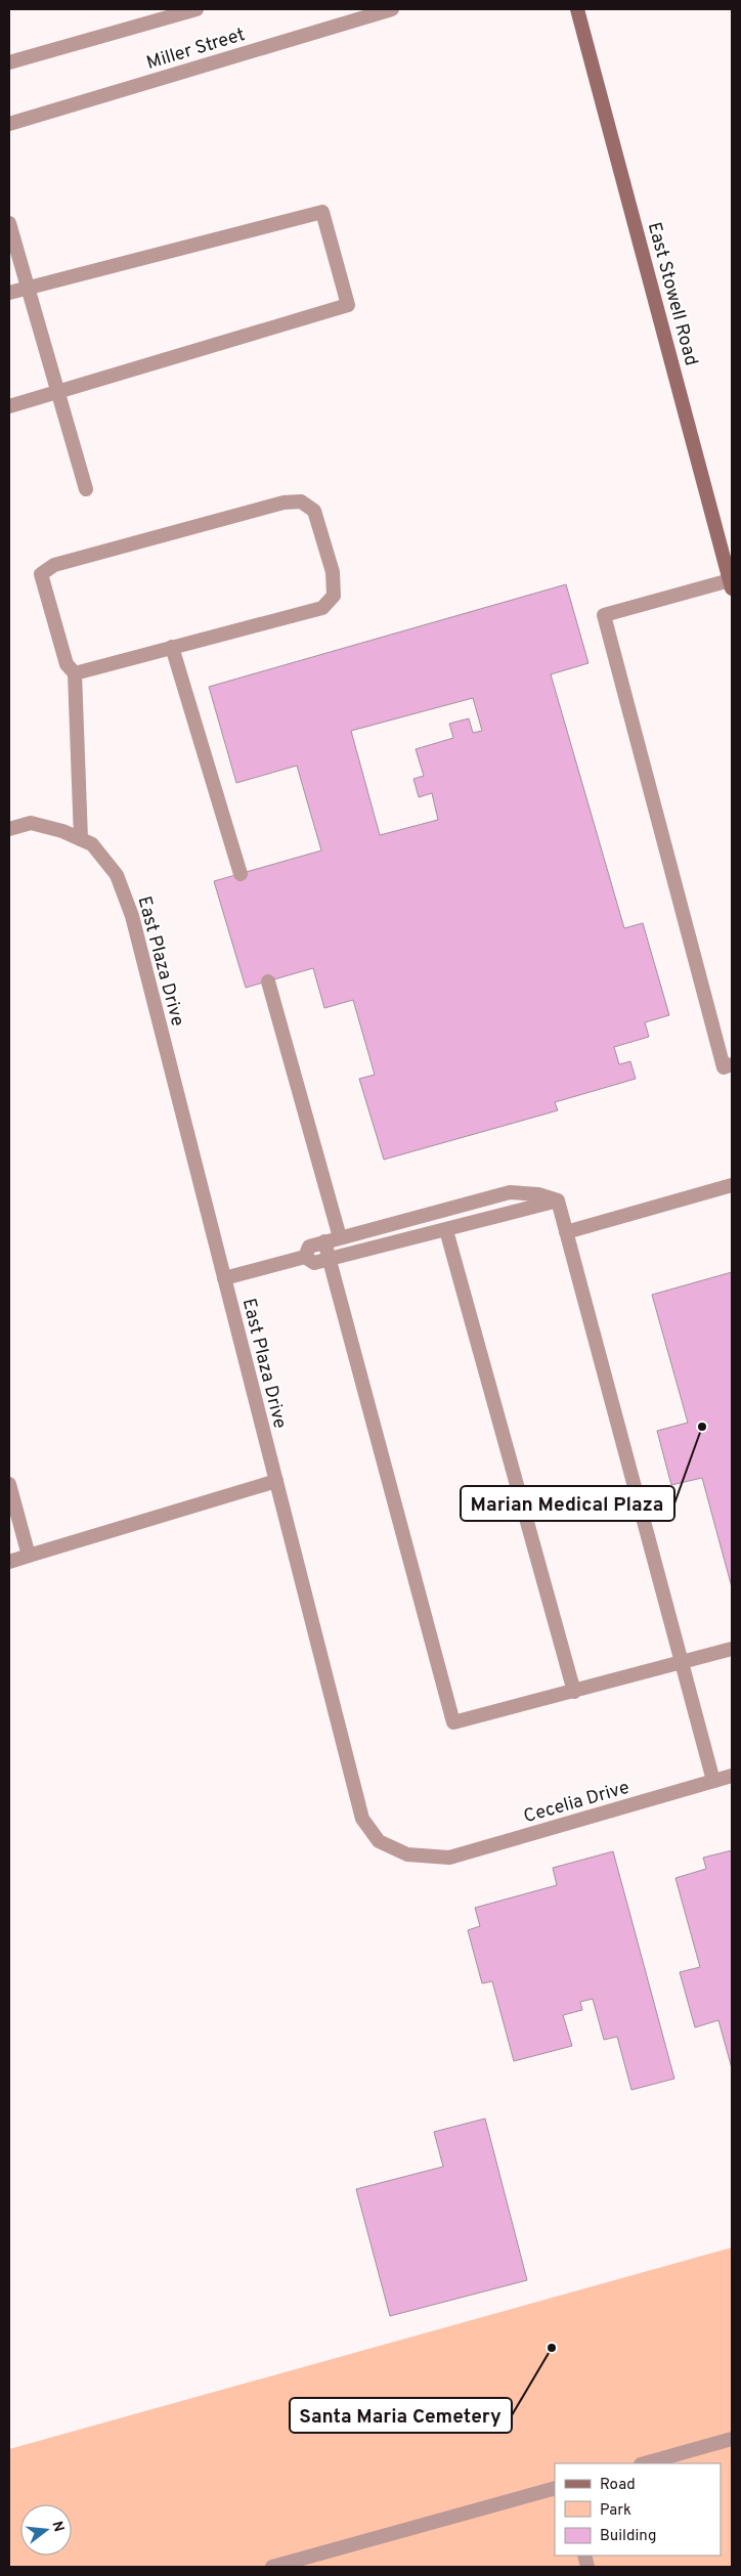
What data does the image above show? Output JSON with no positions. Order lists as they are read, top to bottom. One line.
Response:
{"streets":{"main road":["East Stowell Road"],"street":["Miller Street","East Plaza Drive","Cecelia Drive"]},"crossings":[["East Plaza Drive","Cecelia Drive"]],"places":["Marian Medical Plaza","Santa Maria Cemetery"],"legend":["Road","Park","Building"],"north":"right"}
